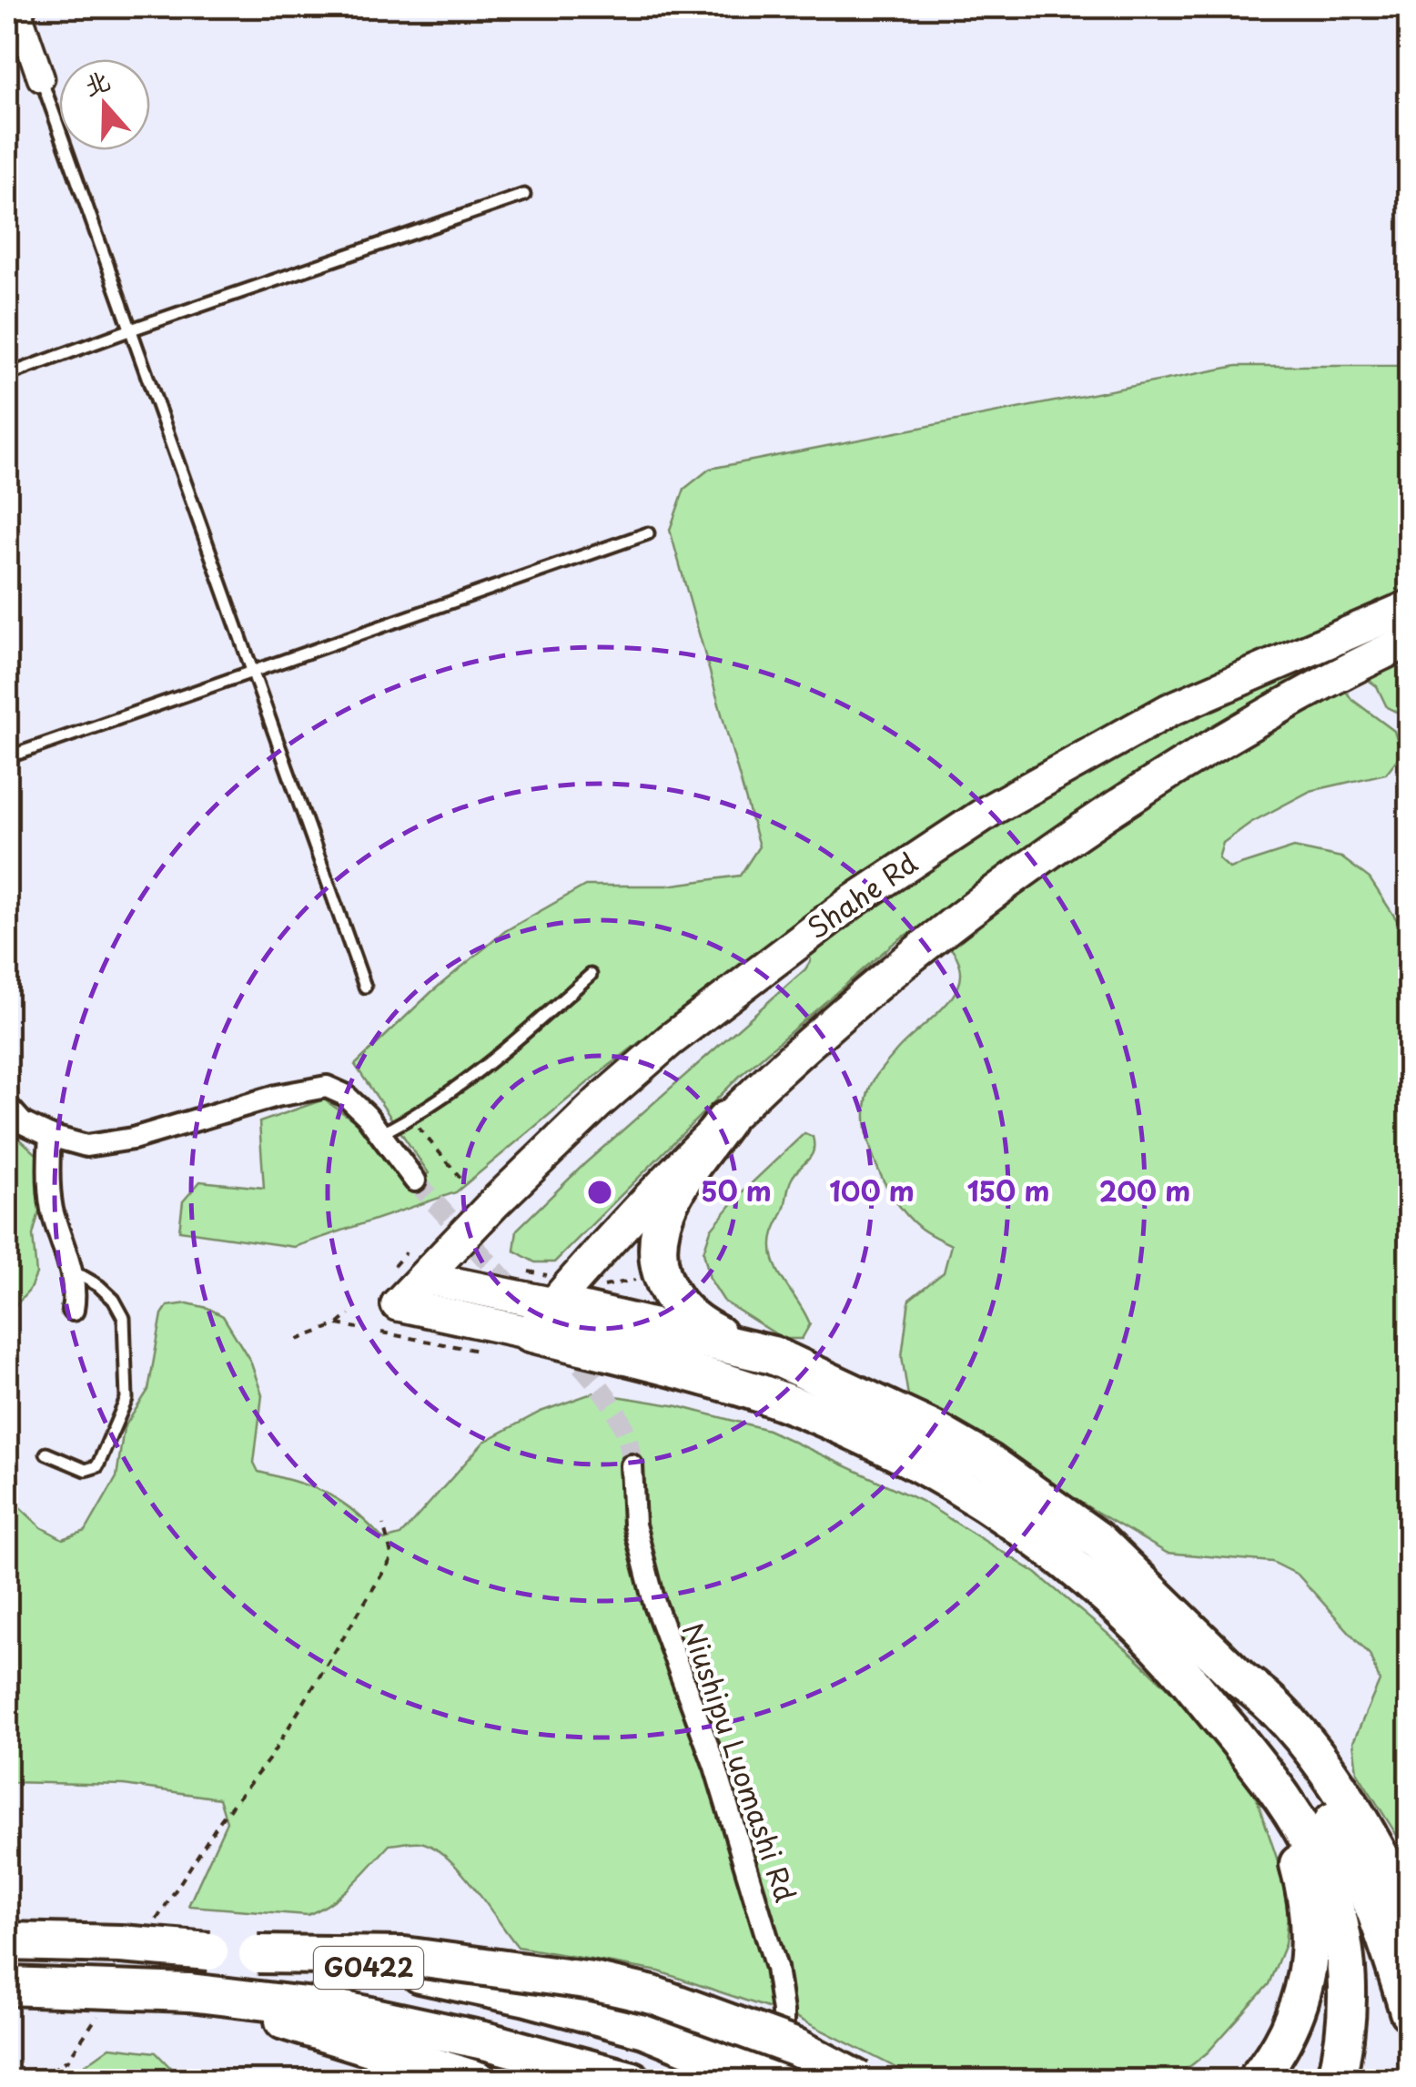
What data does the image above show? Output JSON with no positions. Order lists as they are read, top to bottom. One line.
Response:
{"streets":{"highway":["G0422"],"main road":["Shahe Rd"],"street":["Niushipu Luomashi Rd"]},"north":"top","rings":["50 m","100 m","150 m","200 m"]}
